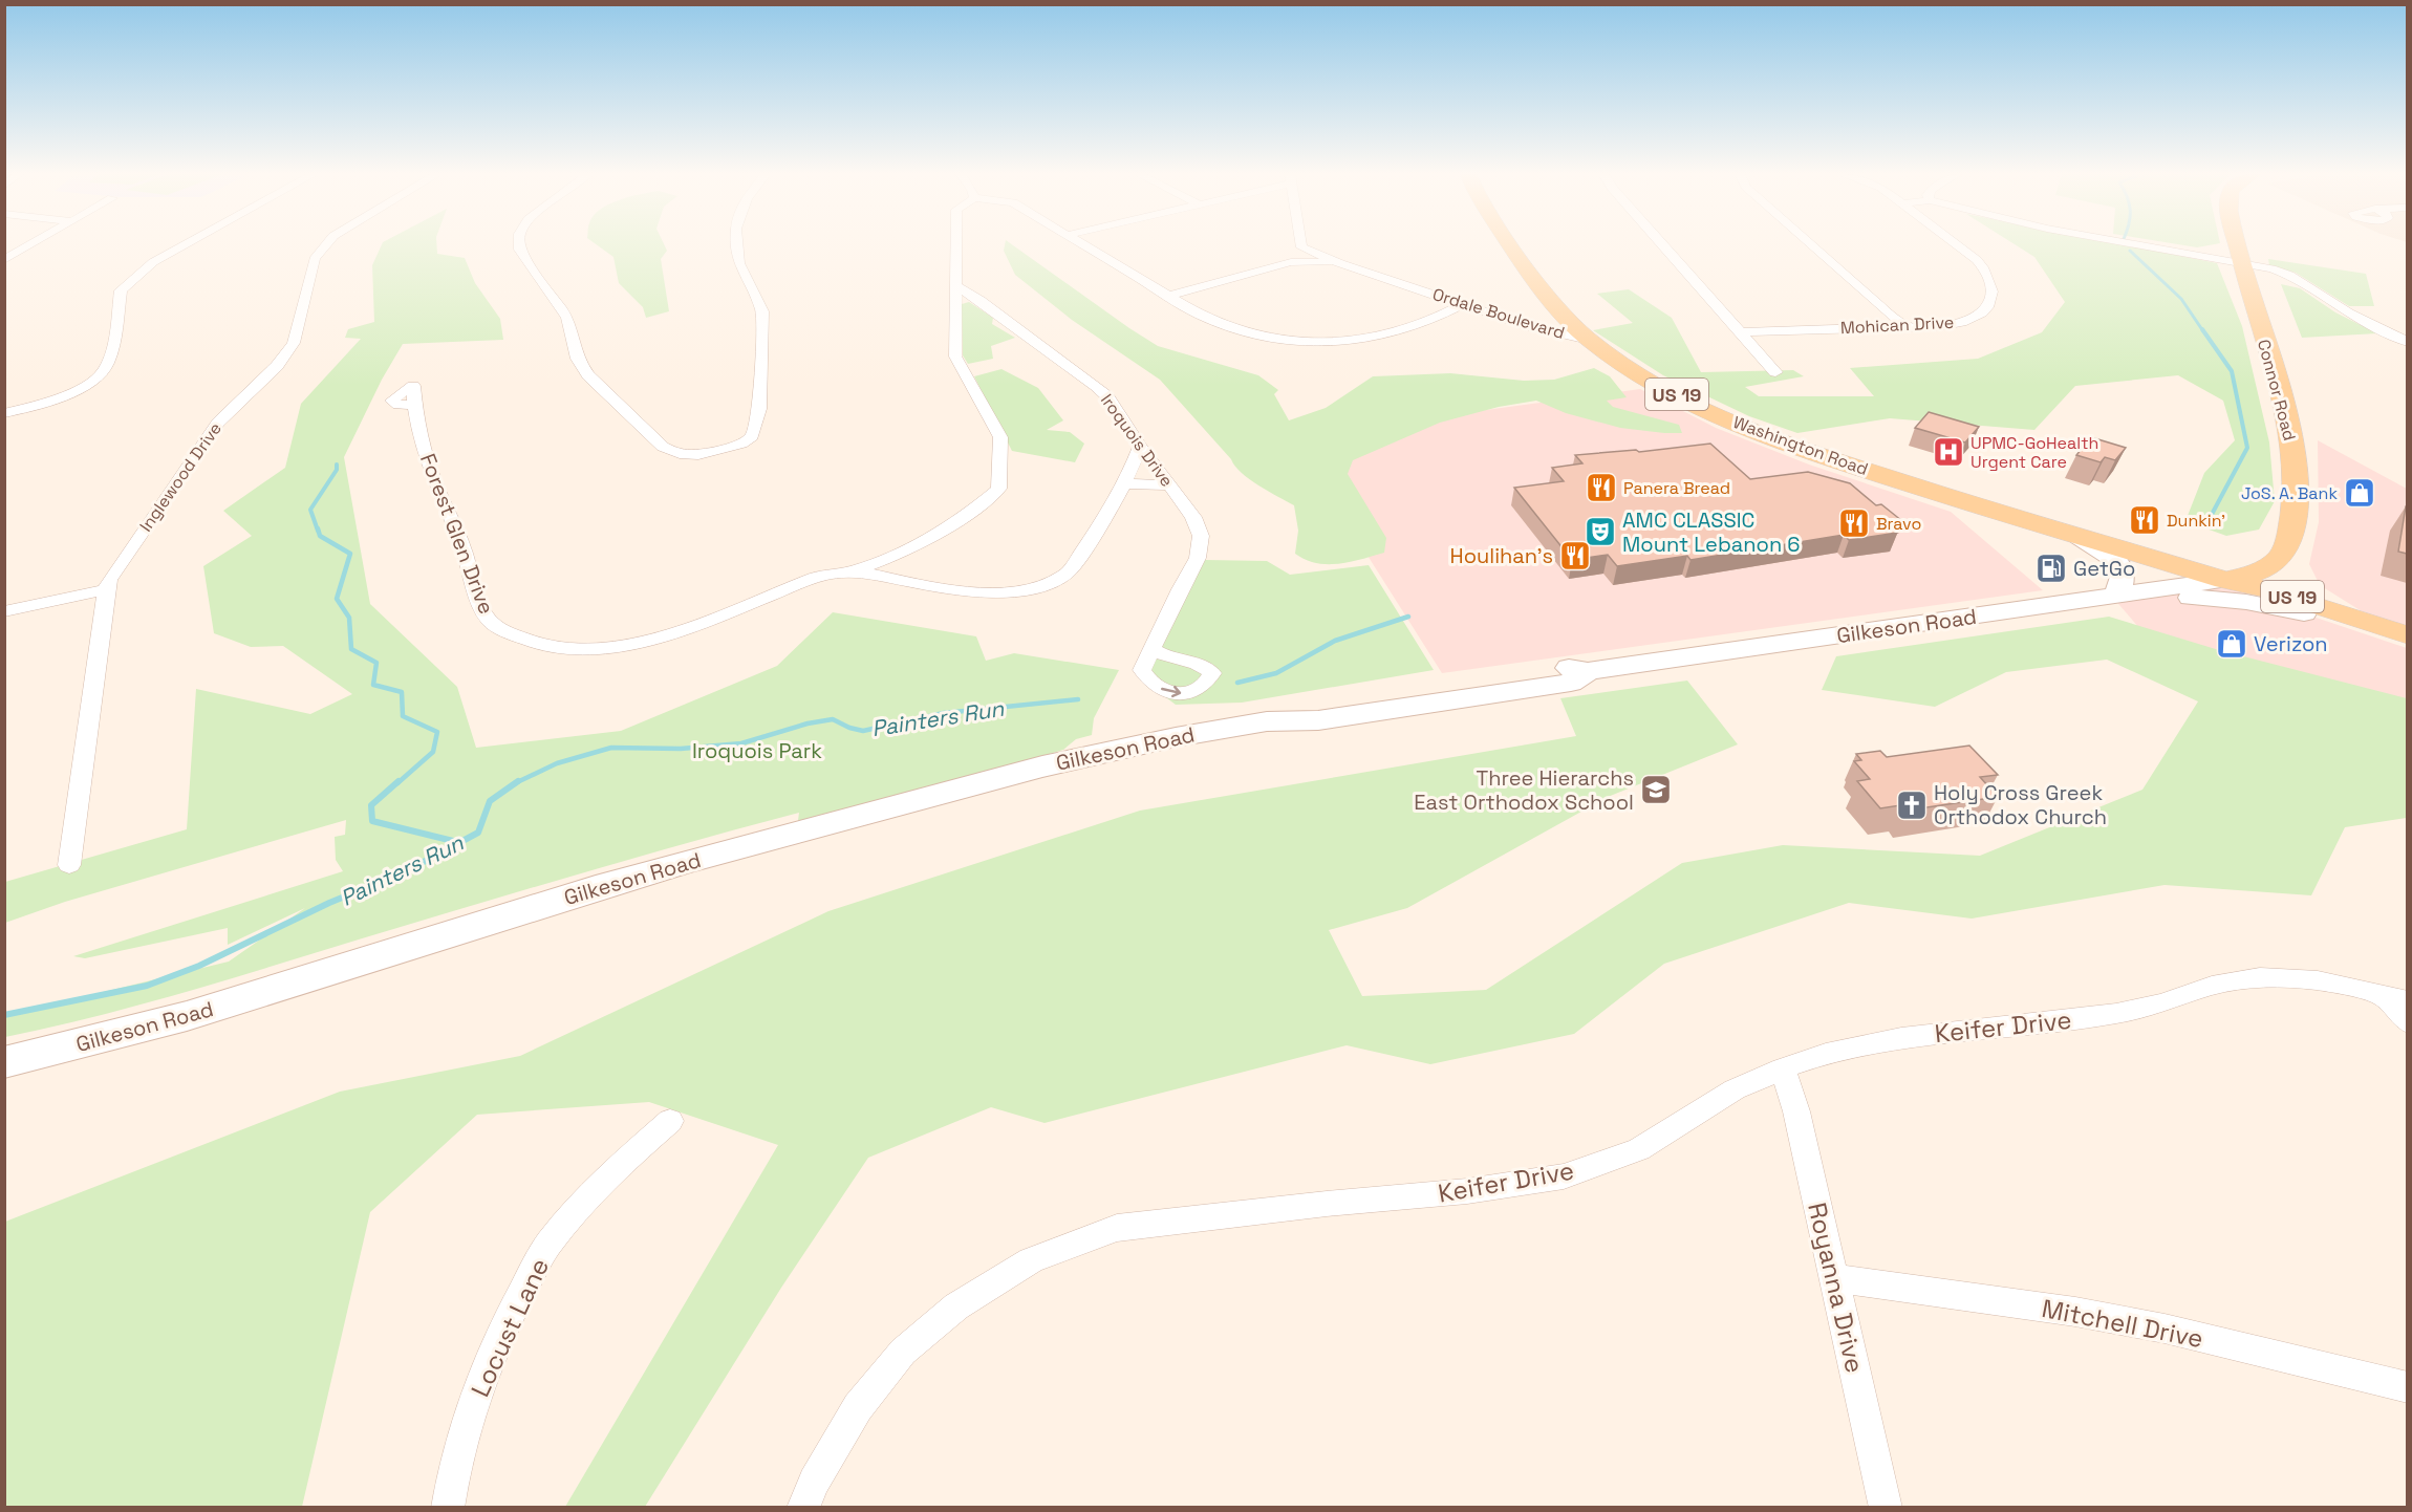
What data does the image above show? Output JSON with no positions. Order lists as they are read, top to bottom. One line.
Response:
{"streets":{"main road":["Connor Road","US 19","Washington Road"],"street":["Ordale Boulevard","Mohican Drive","Iroquois Drive","Inglewood Drive","Forest Glen Drive","Gilkeson Road","Keifer Drive","Royanna Drive","Mitchell Drive","Locust Lane"]},"crossings":[["Ordale Boulevard","Washington Road"],["Washington Road","Gilkeson Road"],["Keifer Drive","Royanna Drive"],["Royanna Drive","Mitchell Drive"]],"water":["Painters Run"],"parks":["Iroquois Park"],"places":{"hospital":["UPMC-GoHealth Urgent Care"],"restaurant":["Panera Bread","Dunkin'","Bravo","Houlihan's"],"shop":["JoS. A. Bank","Verizon"],"theatre":["AMC CLASSIC Mount Lebanon 6"],"fuel station":["GetGo"],"school or university":["Three Hierarchs East Orthodox School"],"church":["Holy Cross Greek Orthodox Church"]}}
